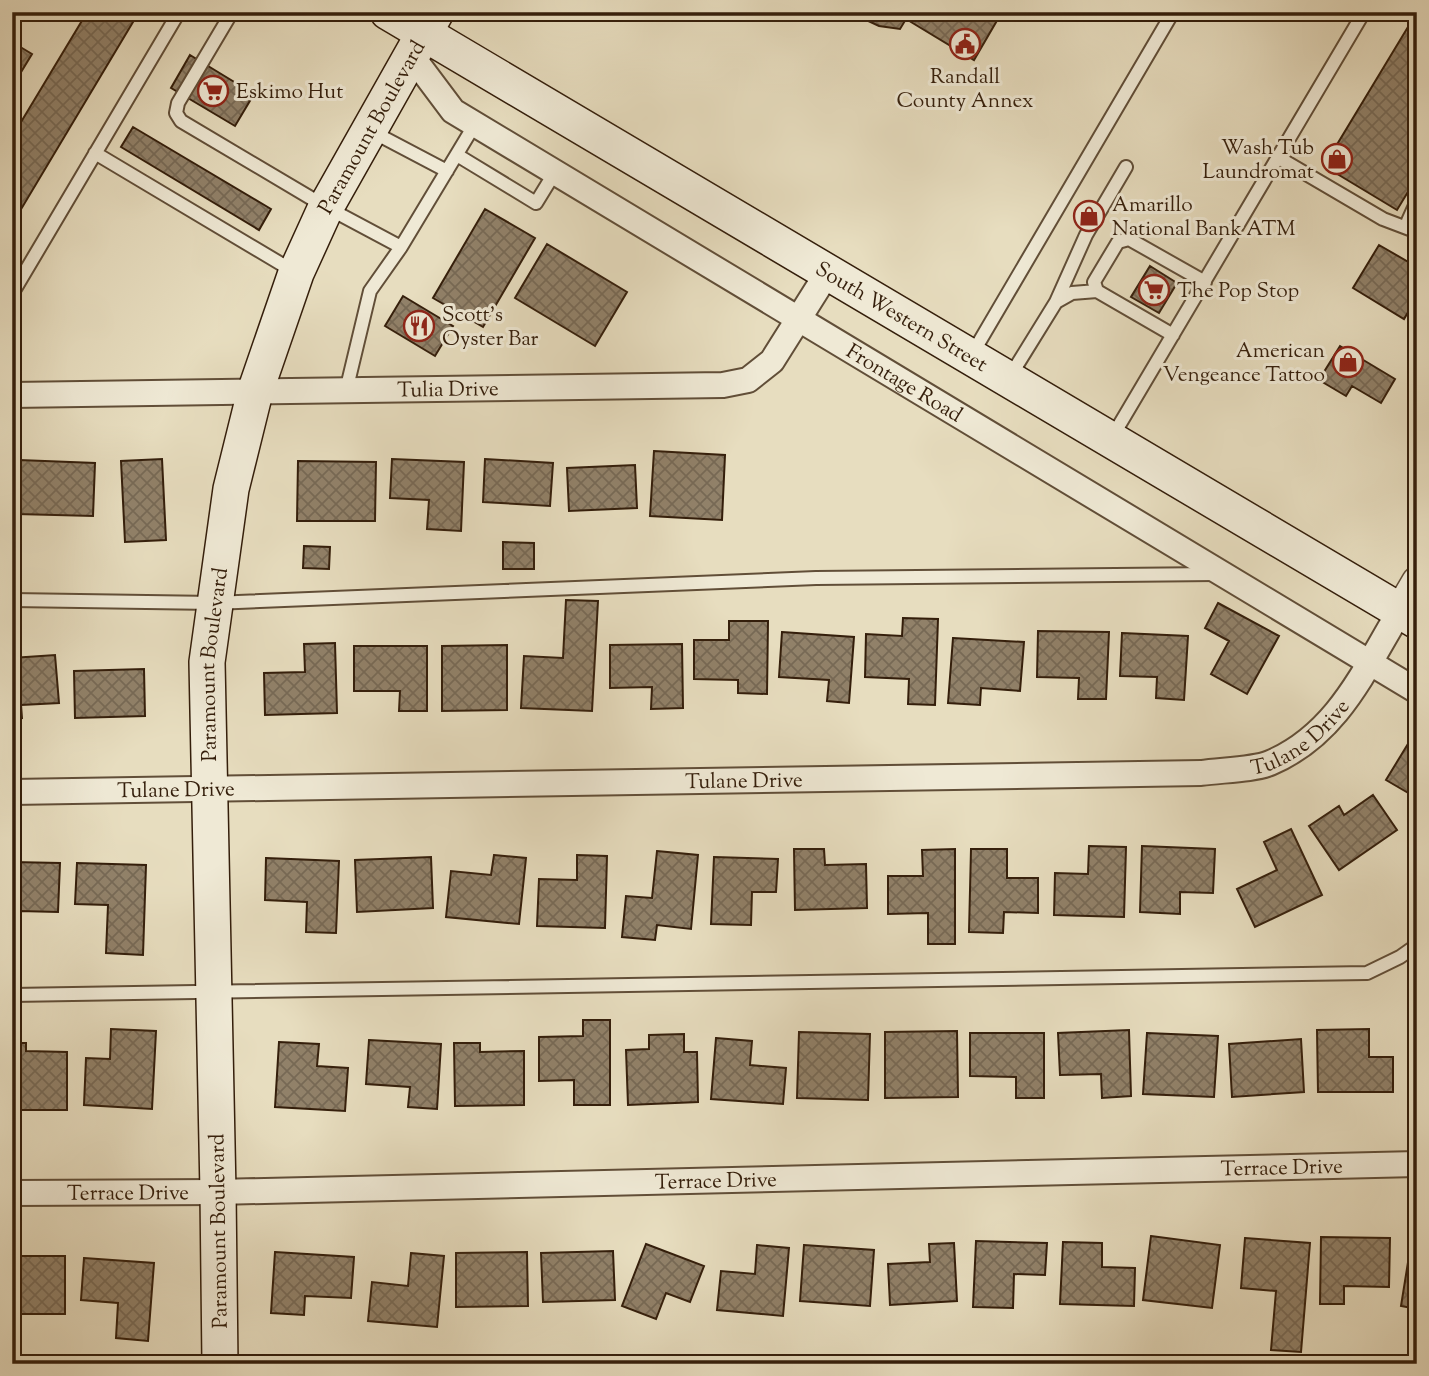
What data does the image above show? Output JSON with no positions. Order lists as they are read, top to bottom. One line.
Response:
{"streets":{"main road":["Paramount Boulevard","South Western Street"],"street":["Frontage Road","Tulia Drive","Tulane Drive","Terrace Drive"]},"crossings":[["Paramount Boulevard","South Western Street"],["Paramount Boulevard","Frontage Road"],["Paramount Boulevard","Tulia Drive"],["Paramount Boulevard","Tulane Drive"],["Paramount Boulevard","Terrace Drive"],["South Western Street","Frontage Road"],["South Western Street","Tulia Drive"],["South Western Street","Tulane Drive"],["Frontage Road","Tulia Drive"],["Frontage Road","Tulane Drive"]],"places":{"public building":["Randall County Annex"],"supermarket":["Eskimo Hut","The Pop Stop"],"shop":["Wash Tub Laundromat","Amarillo National Bank ATM","American Vengeance Tattoo"],"restaurant":["Scott's Oyster Bar"]}}
